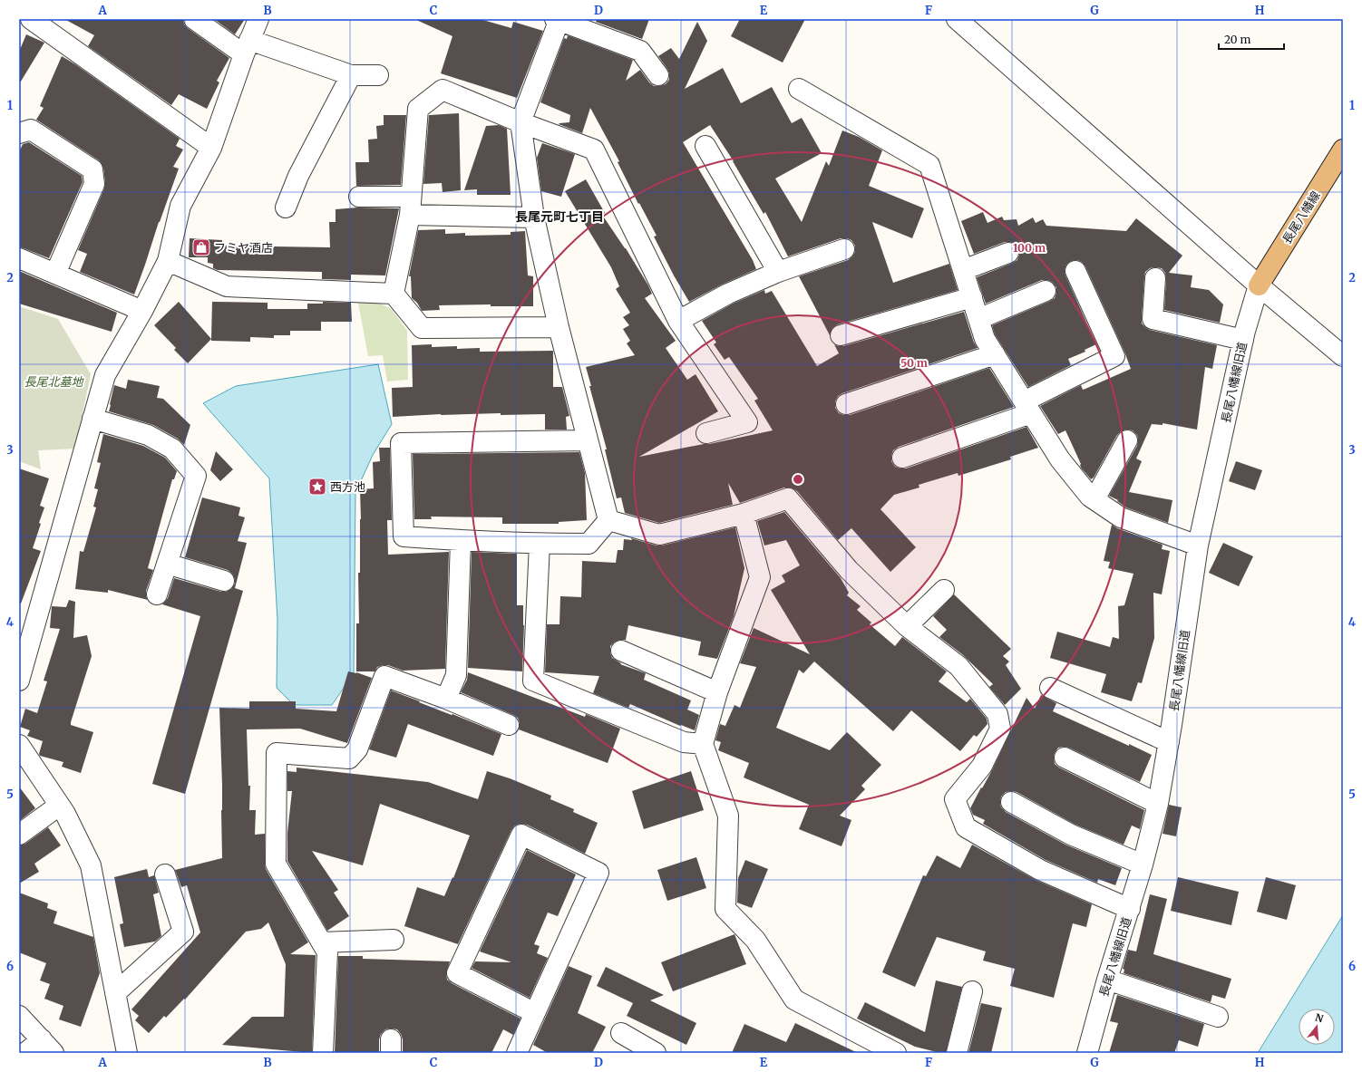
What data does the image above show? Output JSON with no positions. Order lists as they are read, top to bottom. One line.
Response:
{"streets":{"main road":["長尾八幡線"],"street":["長尾八幡線旧道"]},"crossings":[["長尾八幡線","長尾八幡線旧道"]],"districts":["長尾元町七丁目"],"parks":["長尾北墓地"],"places":{"shop":["フミヤ酒店"],"place":["西方池"]},"scale_bar":"20 m","north":"top","grid":{"columns":["A","B","C","D","E","F","G","H"],"rows":["1","2","3","4","5","6"]},"rings":["100 m","50 m"]}
